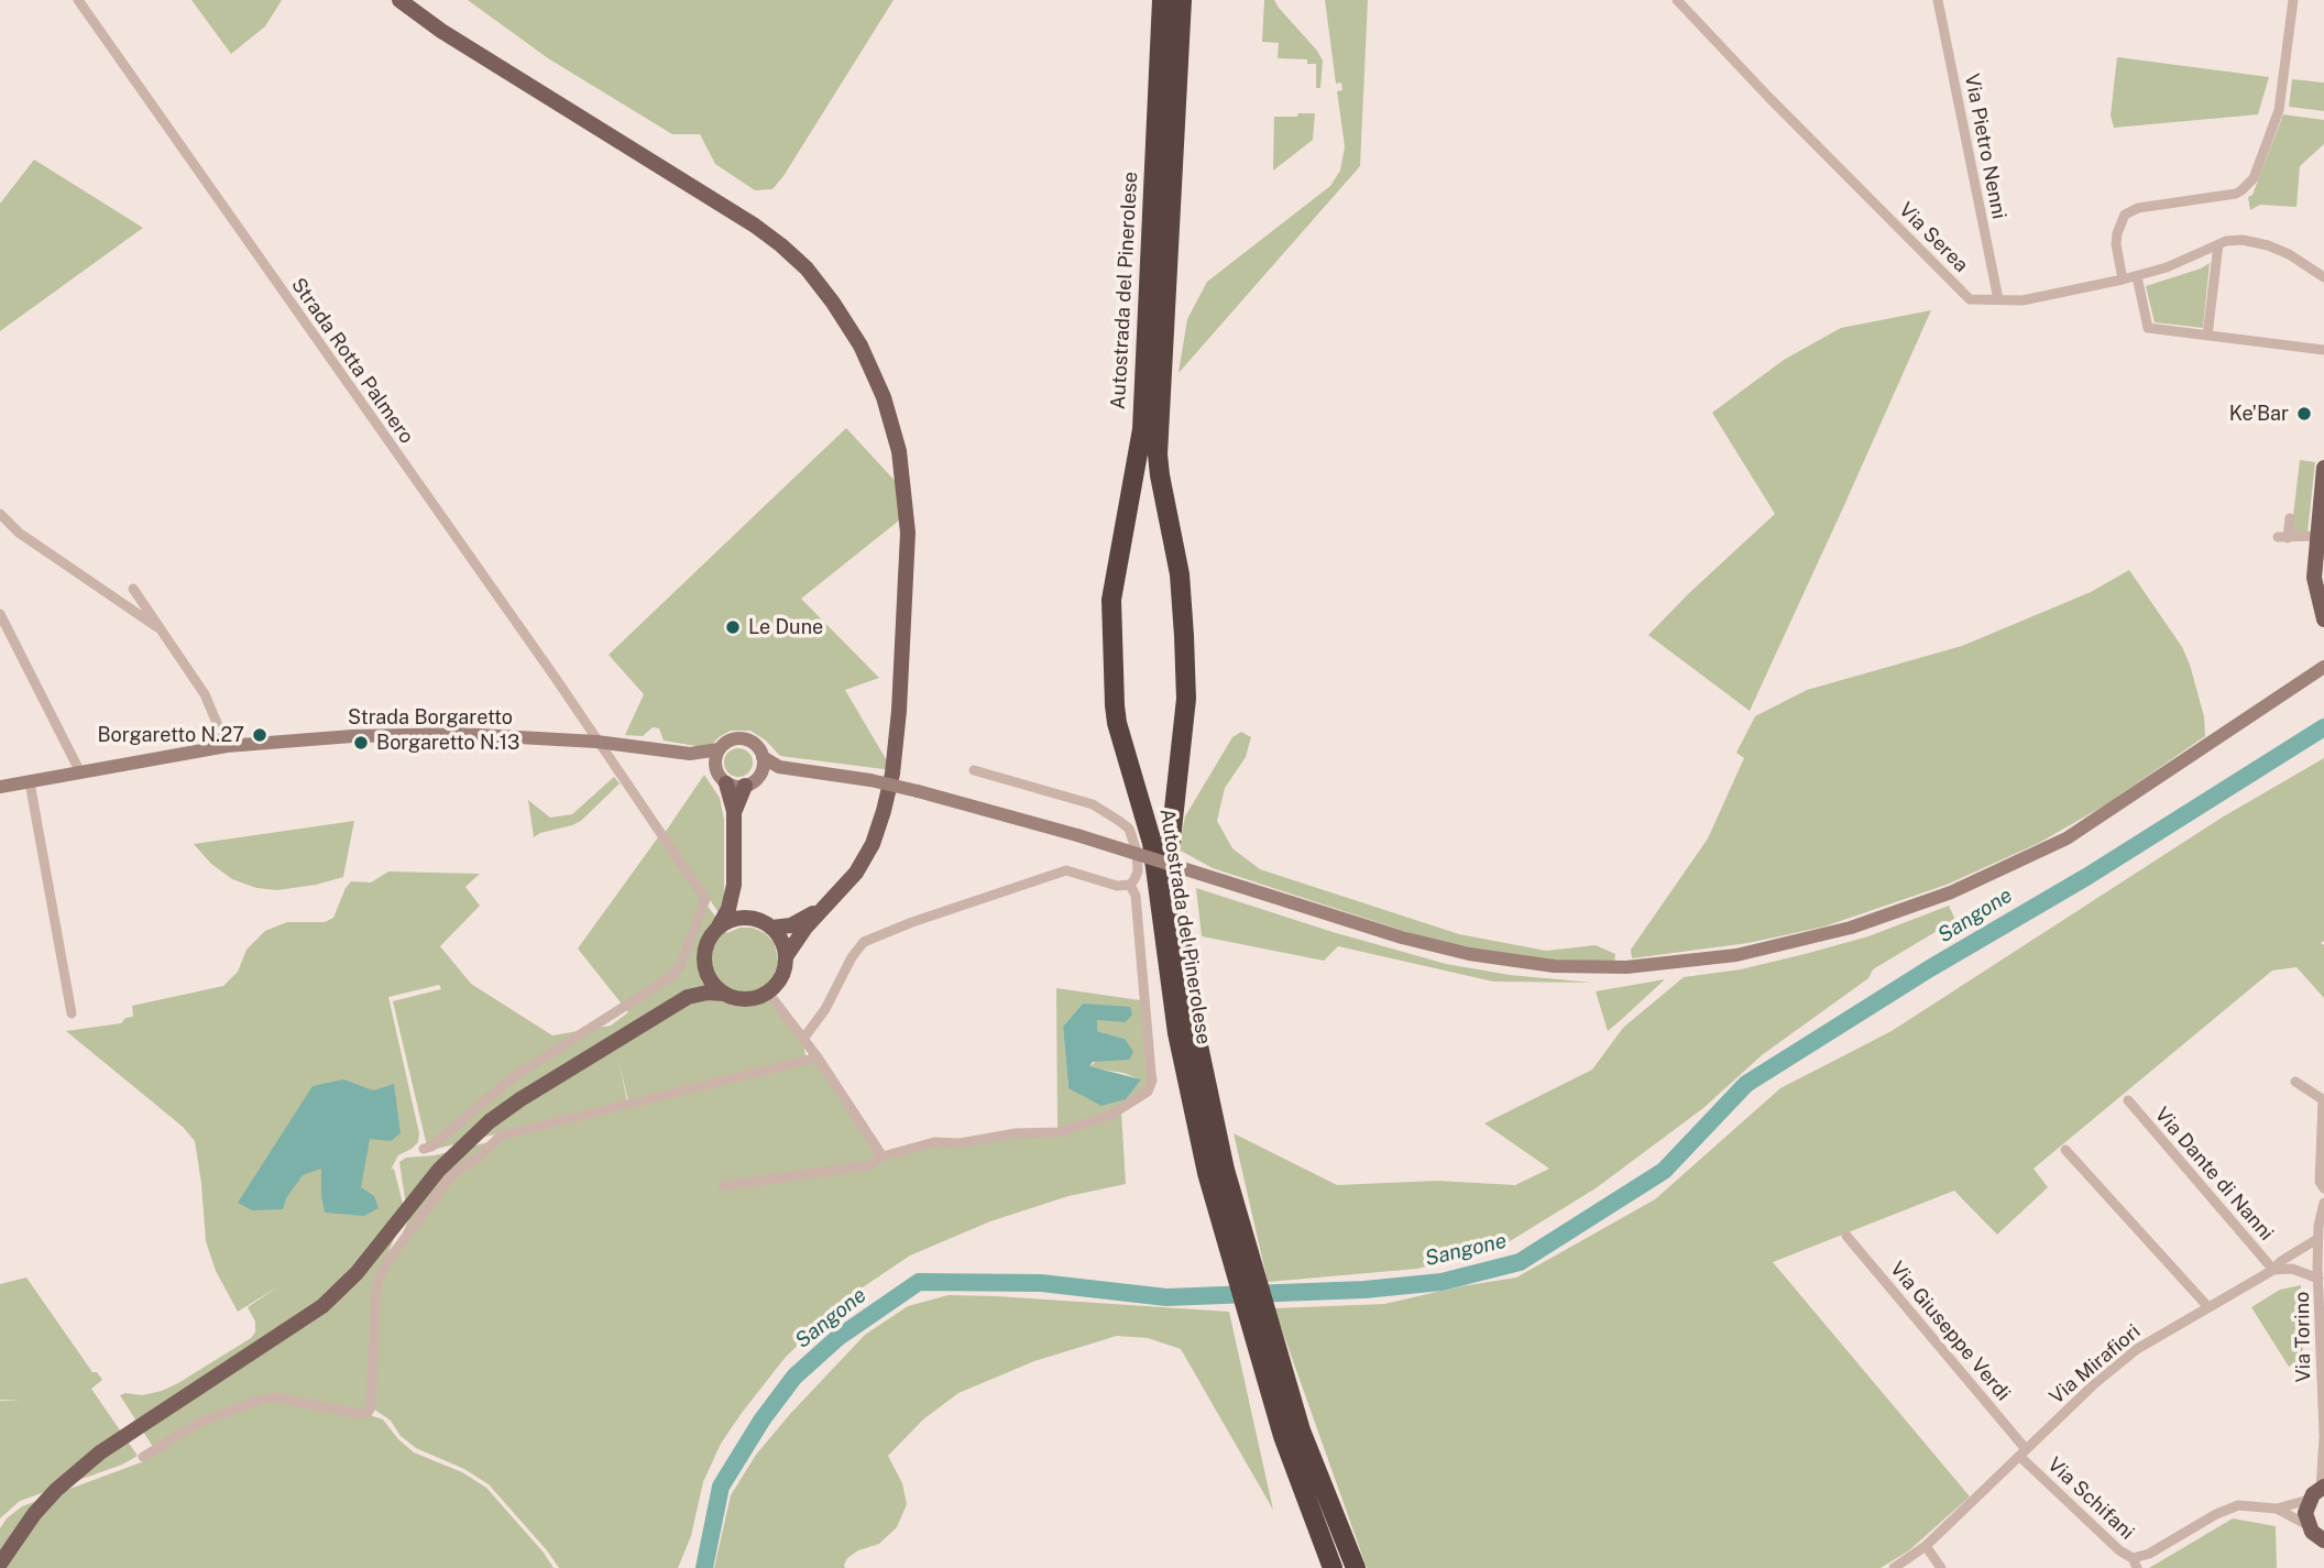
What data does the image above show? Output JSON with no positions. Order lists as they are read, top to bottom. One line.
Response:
{"streets":{"highway":["Autostrada del Pinerolese"],"street":["Via Pietro Nenni","Via Serea","Strada Rotta Palmero","Strada Borgaretto","Via Dante di Nanni","Via Giuseppe Verdi","Via Torino","Via Mirafiori","Via Schifani"]},"crossings":[["Via Pietro Nenni","Via Serea"],["Strada Rotta Palmero","Strada Borgaretto"],["Via Dante di Nanni","Via Torino"],["Via Dante di Nanni","Via Mirafiori"],["Via Giuseppe Verdi","Via Mirafiori"],["Via Giuseppe Verdi","Via Schifani"],["Via Torino","Via Mirafiori"],["Via Mirafiori","Via Schifani"]],"water":["Sangone"],"places":["Ke'Bar","Le Dune","Borgaretto N.27","Borgaretto N.13"]}
